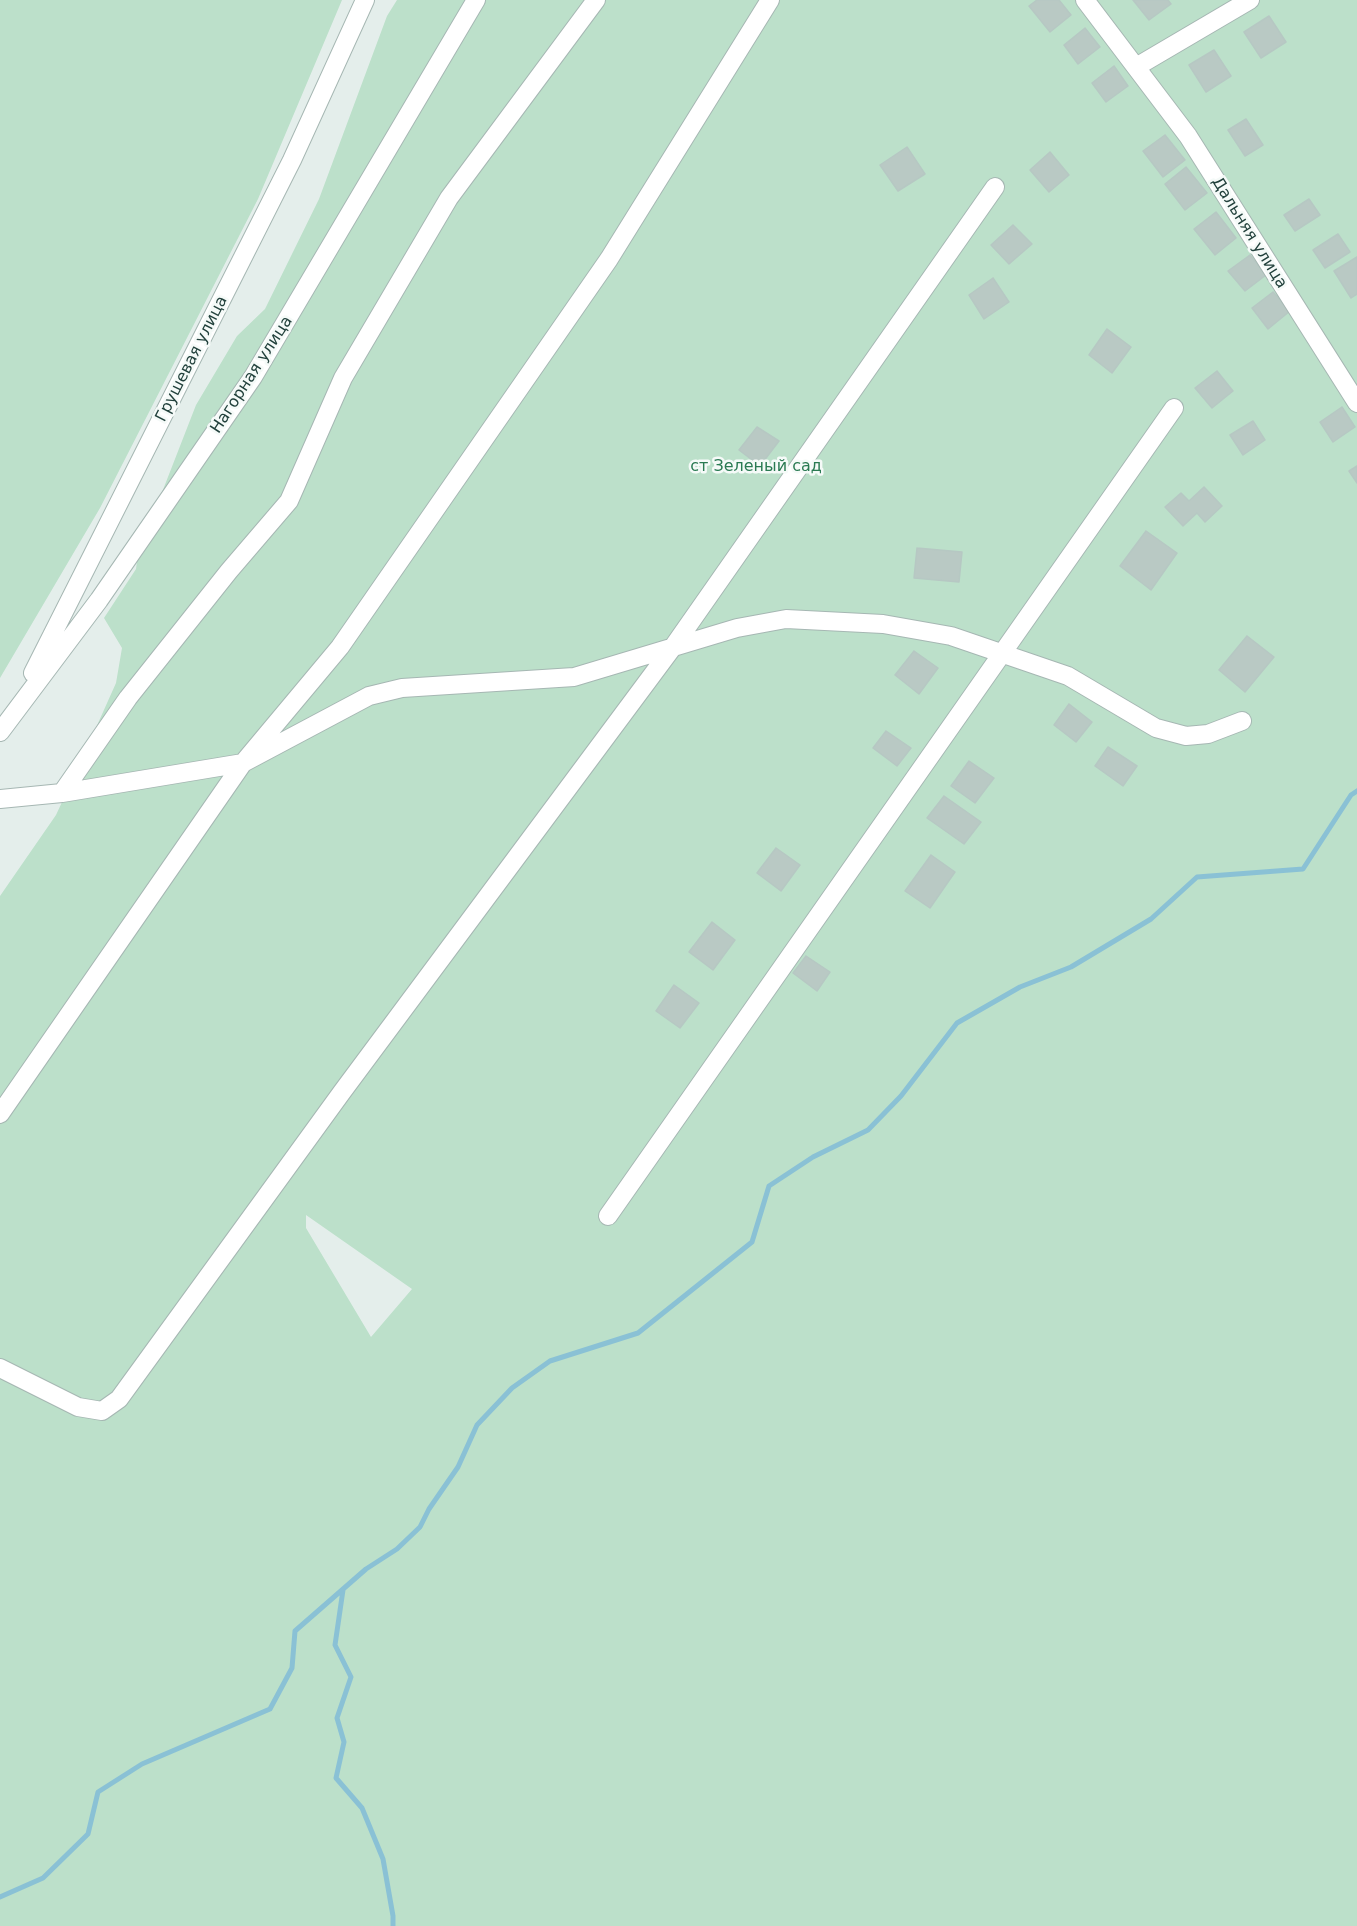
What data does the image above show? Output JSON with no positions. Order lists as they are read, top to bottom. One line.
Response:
{"streets":{"street":["Дальняя улица","Грушевая улица","Нагорная улица"]},"crossings":[["Грушевая улица","Нагорная улица"]],"parks":["ст Зеленый сад"]}
